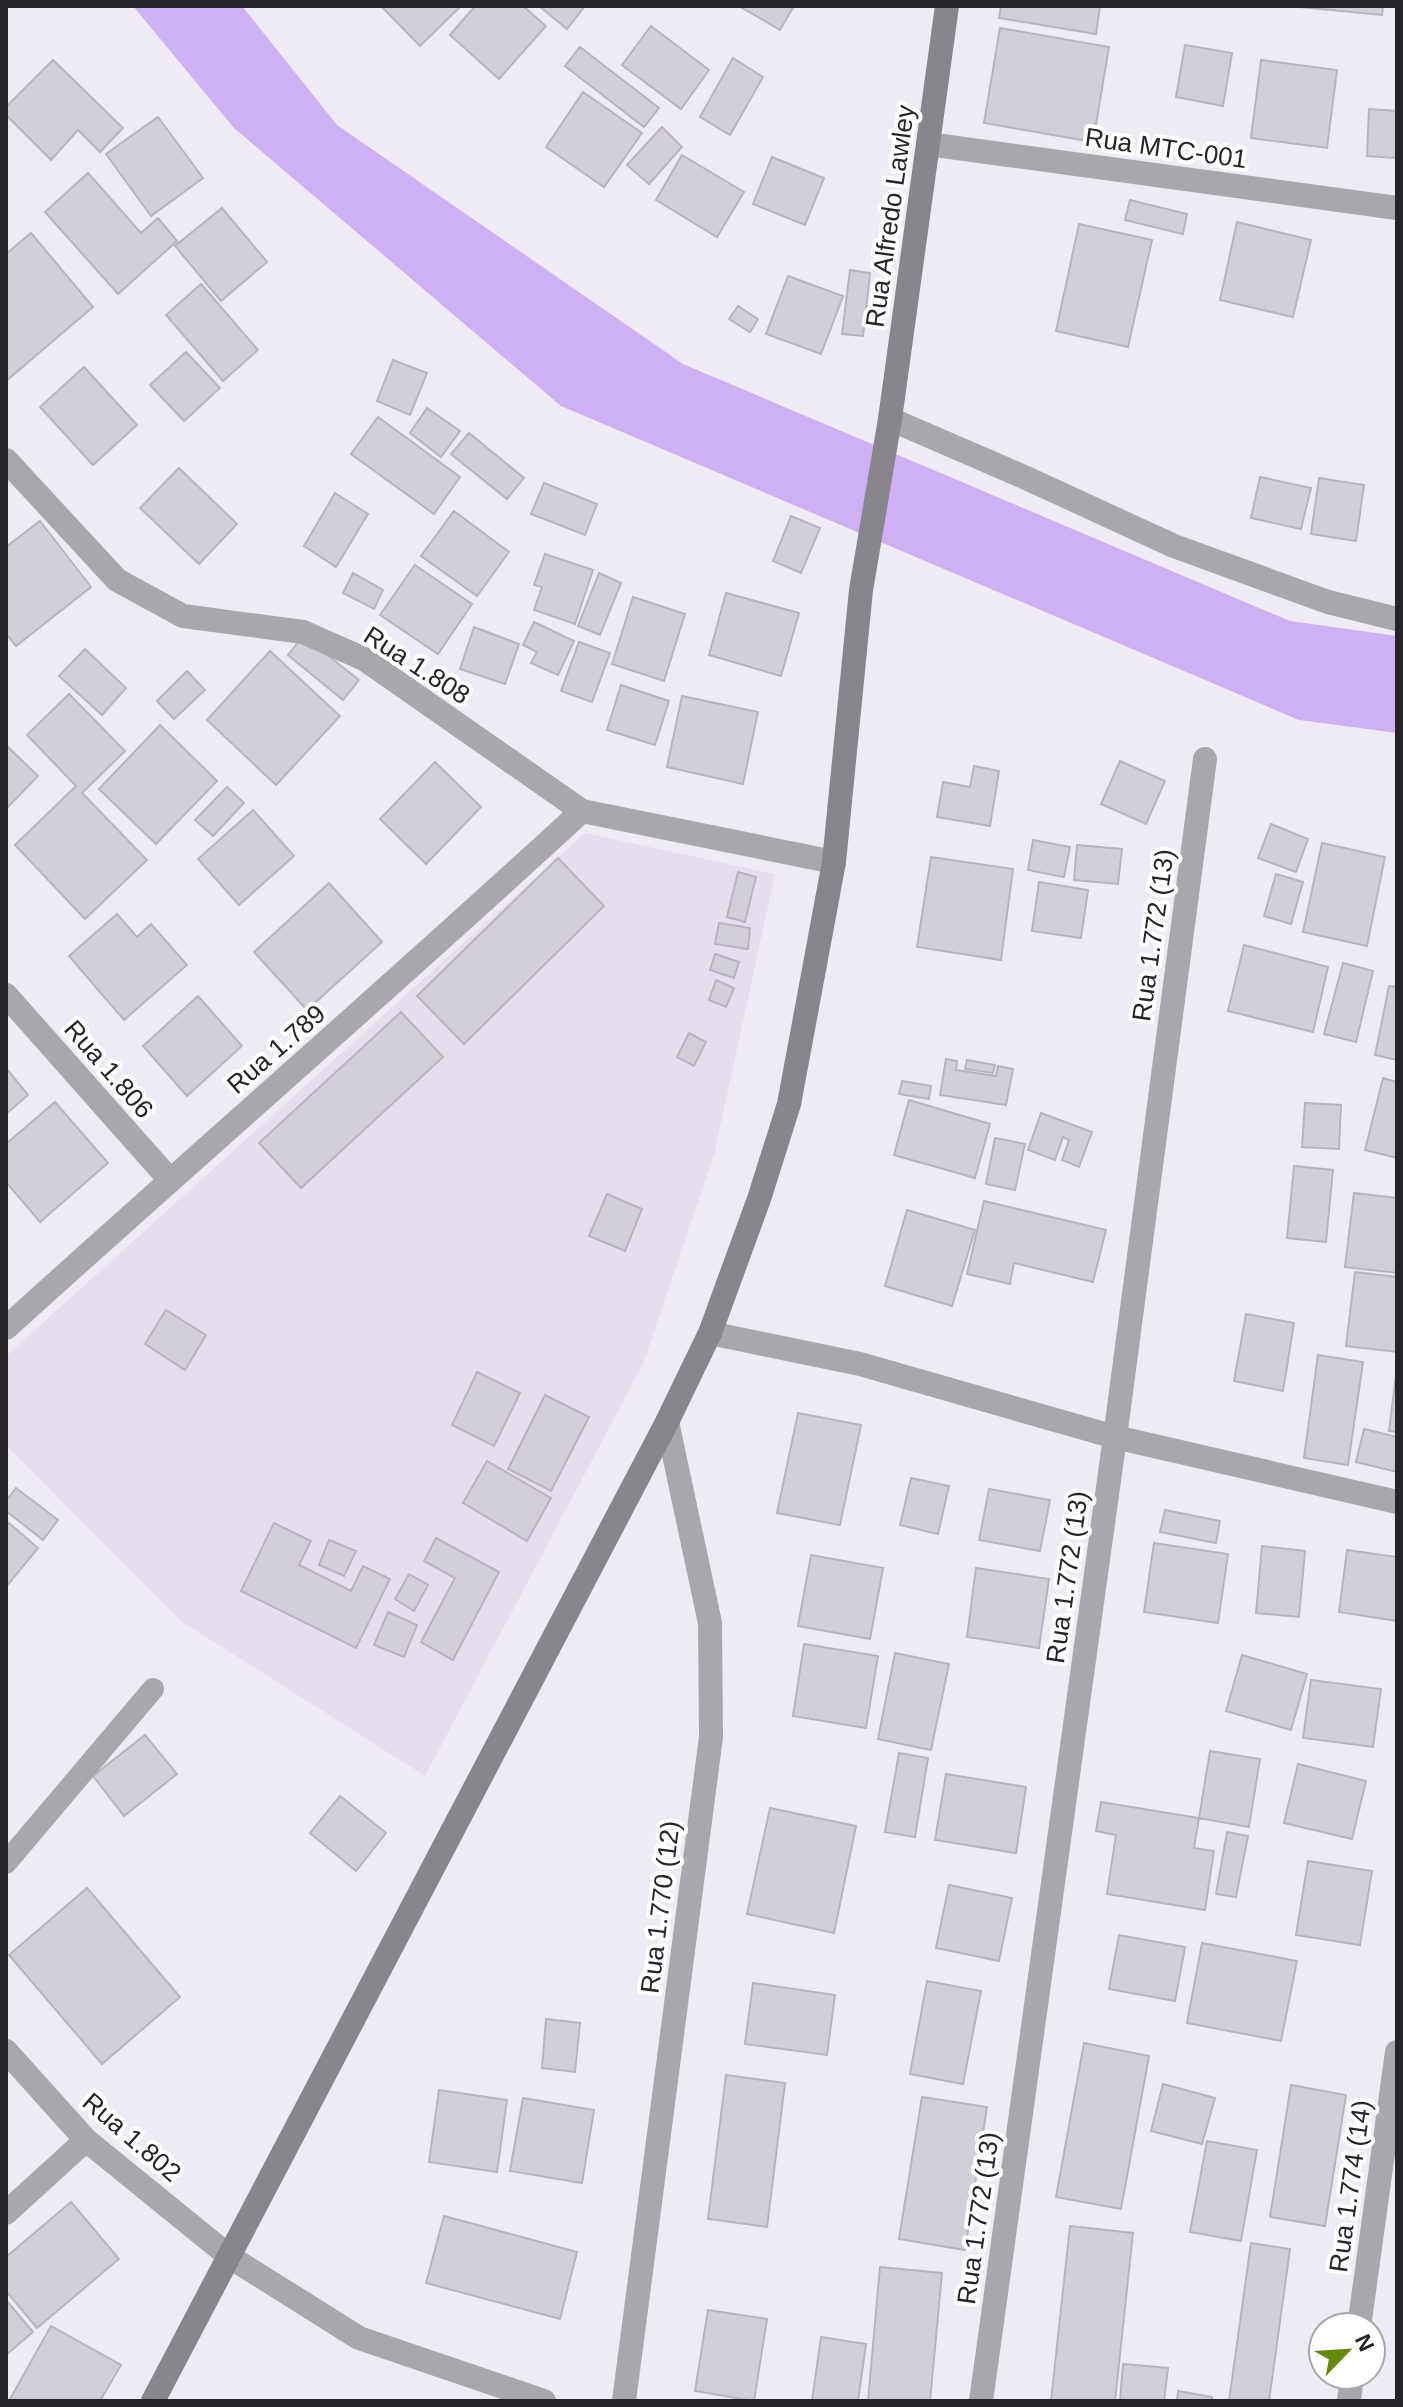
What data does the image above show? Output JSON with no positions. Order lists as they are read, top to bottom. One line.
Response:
{"streets":{"street":["Rua MTC-001","Rua Alfredo Lawley","Rua 1.808","Rua 1.772 (13)","Rua 1.789","Rua 1.806","Rua 1.770 (12)","Rua 1.802","Rua 1.774 (14)"]},"crossings":[["Rua MTC-001","Rua Alfredo Lawley"],["Rua Alfredo Lawley","Rua 1.808"],["Rua Alfredo Lawley","Rua 1.770 (12)"],["Rua Alfredo Lawley","Rua 1.802"],["Rua 1.808","Rua 1.789"],["Rua 1.789","Rua 1.806"]],"north":"top right"}
